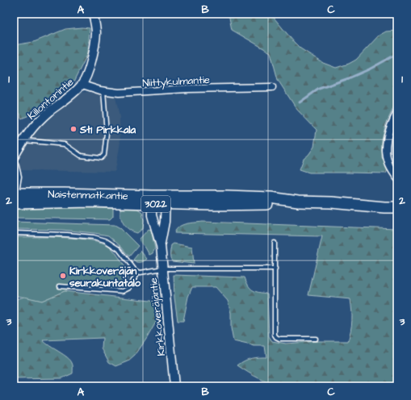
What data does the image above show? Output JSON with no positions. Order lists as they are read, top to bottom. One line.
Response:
{"streets":{"main road":["Naistenmatkantie","3022"],"street":["Niittykulmantie","Killontorintie","Kirkkoveräjäntie"]},"crossings":[["Niittykulmantie","Killontorintie"],["Naistenmatkantie","Kirkkoveräjäntie"]],"places":["St1 Pirkkala","Kirkkoveräjän seurakuntatalo"],"grid":{"columns":["A","B","C"],"rows":["1","2","3"]}}
